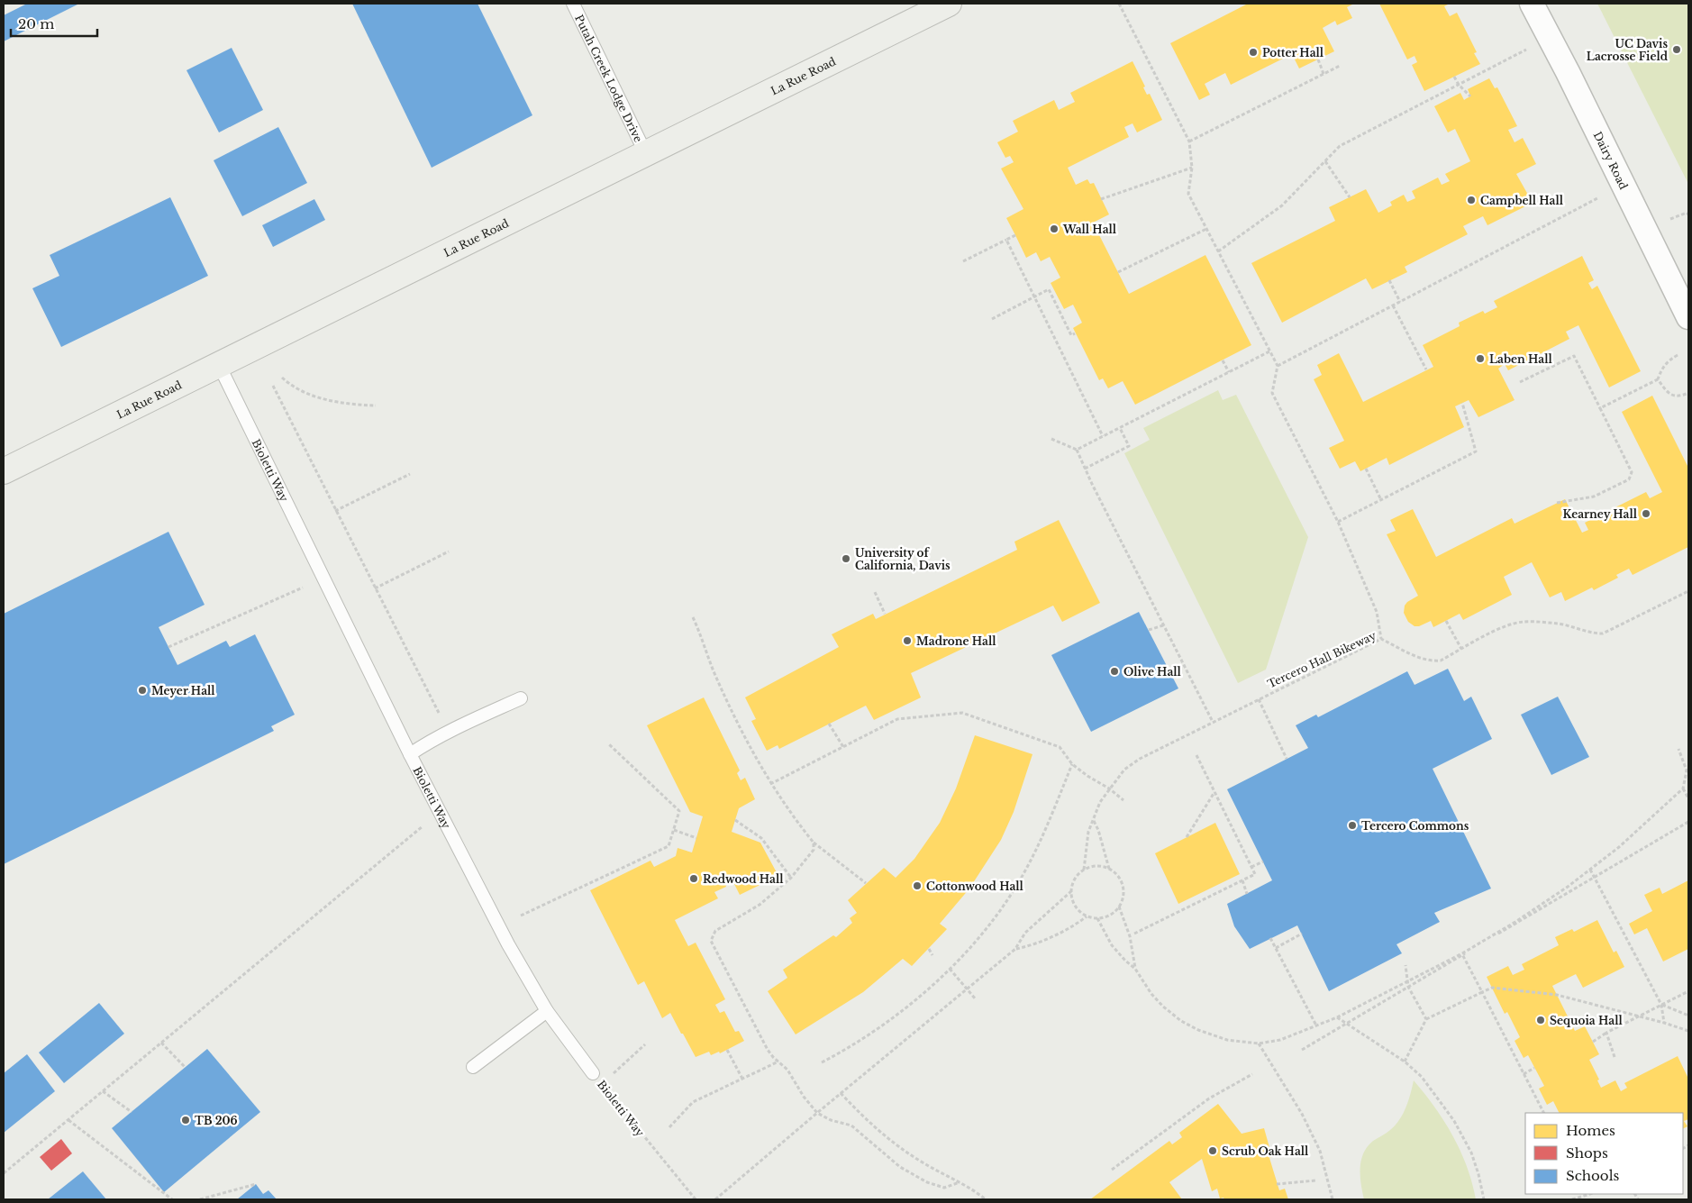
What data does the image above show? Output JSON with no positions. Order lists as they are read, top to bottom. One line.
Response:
{"streets":{"street":["La Rue Road","Dairy Road"],"lane":["Putah Creek Lodge Drive","Bioletti Way"],"path":["Tercero Hall Bikeway"]},"crossings":[["La Rue Road","Putah Creek Lodge Drive"],["La Rue Road","Bioletti Way"]],"places":["UC Davis Lacrosse Field","Potter Hall","Campbell Hall","Wall Hall","Laben Hall","Kearney Hall","University of California, Davis","Madrone Hall","Olive Hall","Meyer Hall","Tercero Commons","Redwood Hall","Cottonwood Hall","Sequoia Hall","TB 206","Scrub Oak Hall"],"legend":["Homes","Shops","Schools"],"scale_bar":"20 m"}
